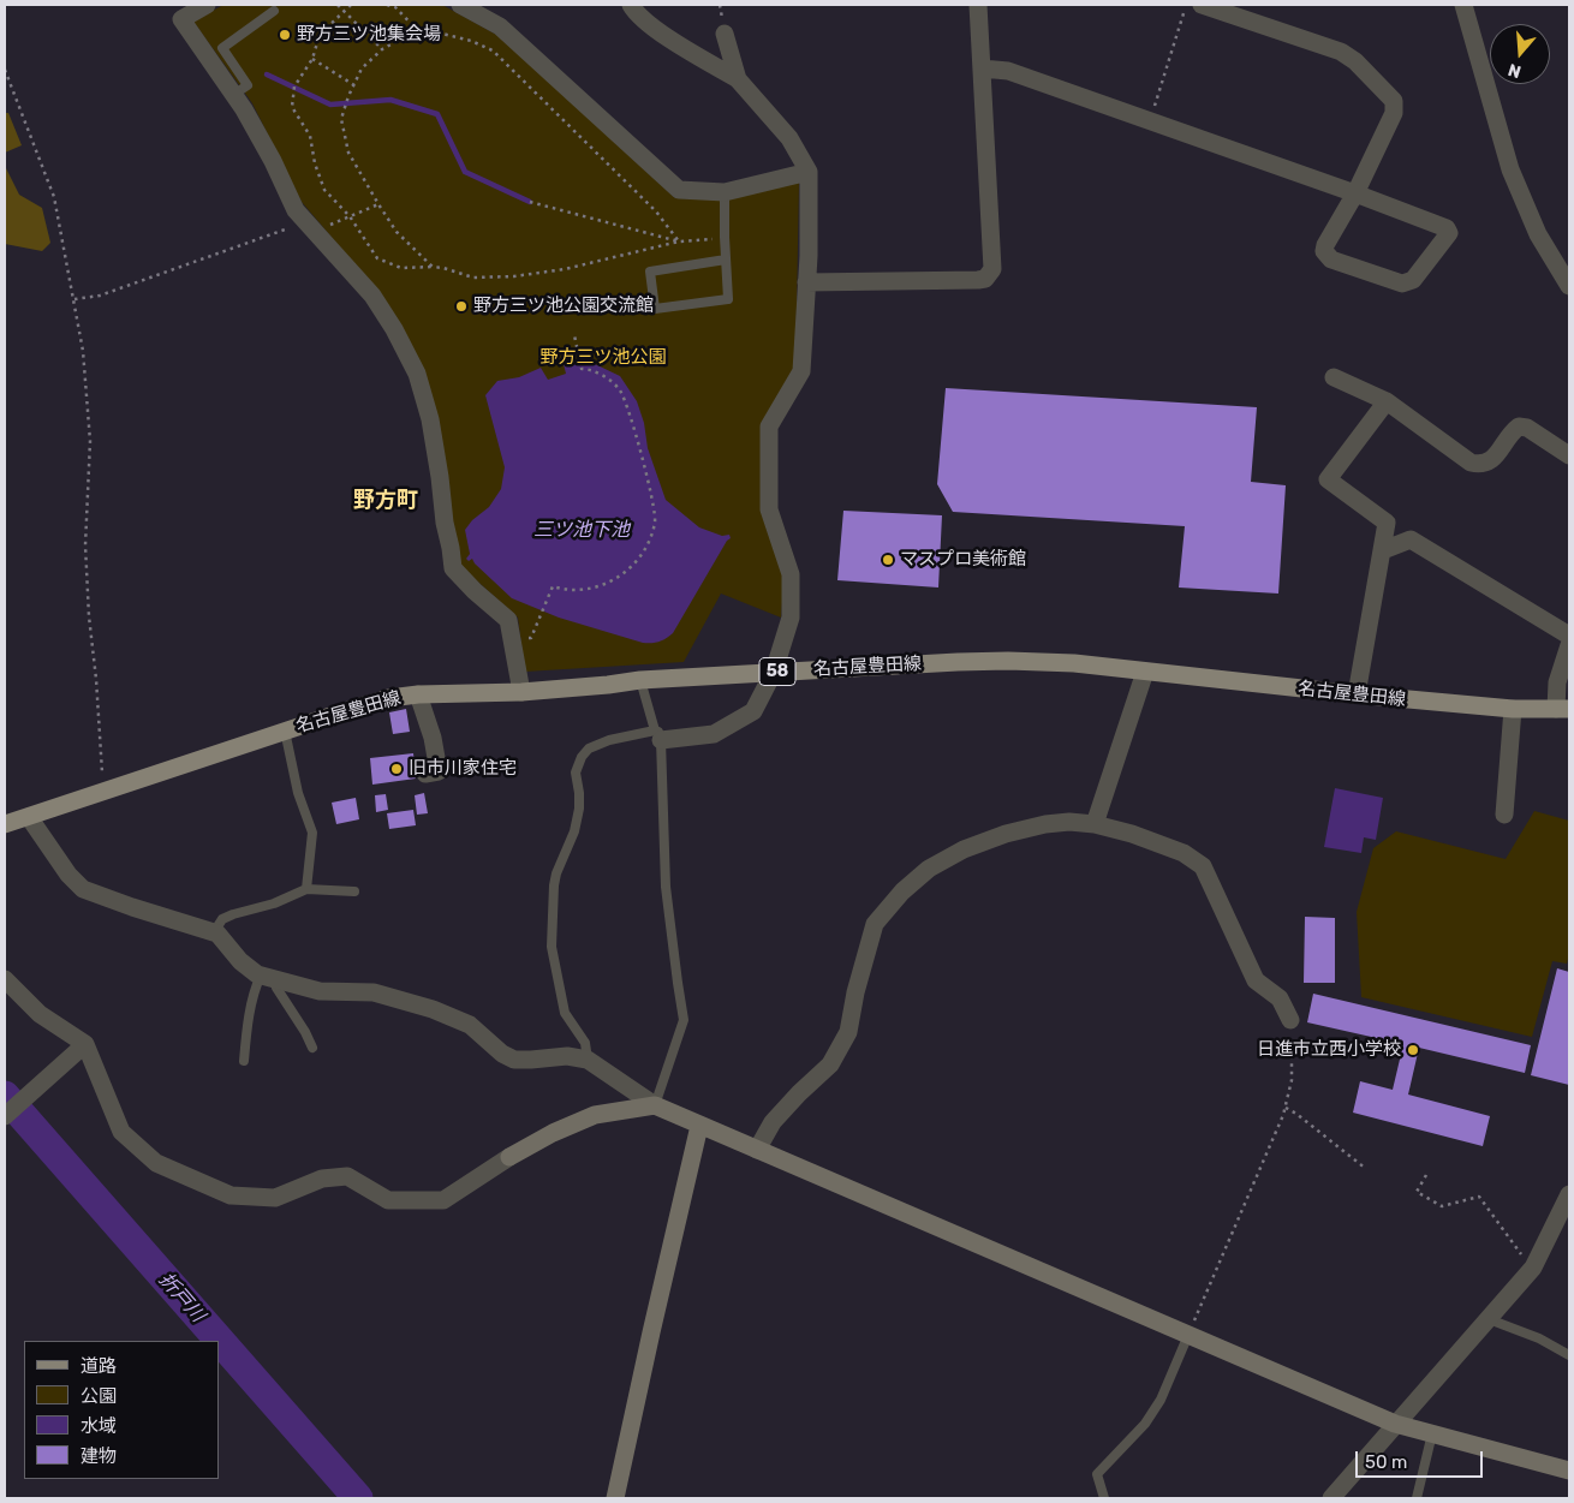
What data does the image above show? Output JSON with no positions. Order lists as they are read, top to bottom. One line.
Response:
{"streets":{"main road":["名古屋豊田線","58"]},"districts":["野方町"],"water":["三ツ池下池","折戸川"],"parks":["野方三ツ池公園"],"places":["野方三ツ池集会場","野方三ツ池公園交流館","マスプロ美術館","旧市川家住宅","日進市立西小学校"],"legend":["道路","公園","水域","建物"],"scale_bar":"50 m","north":"bottom"}
